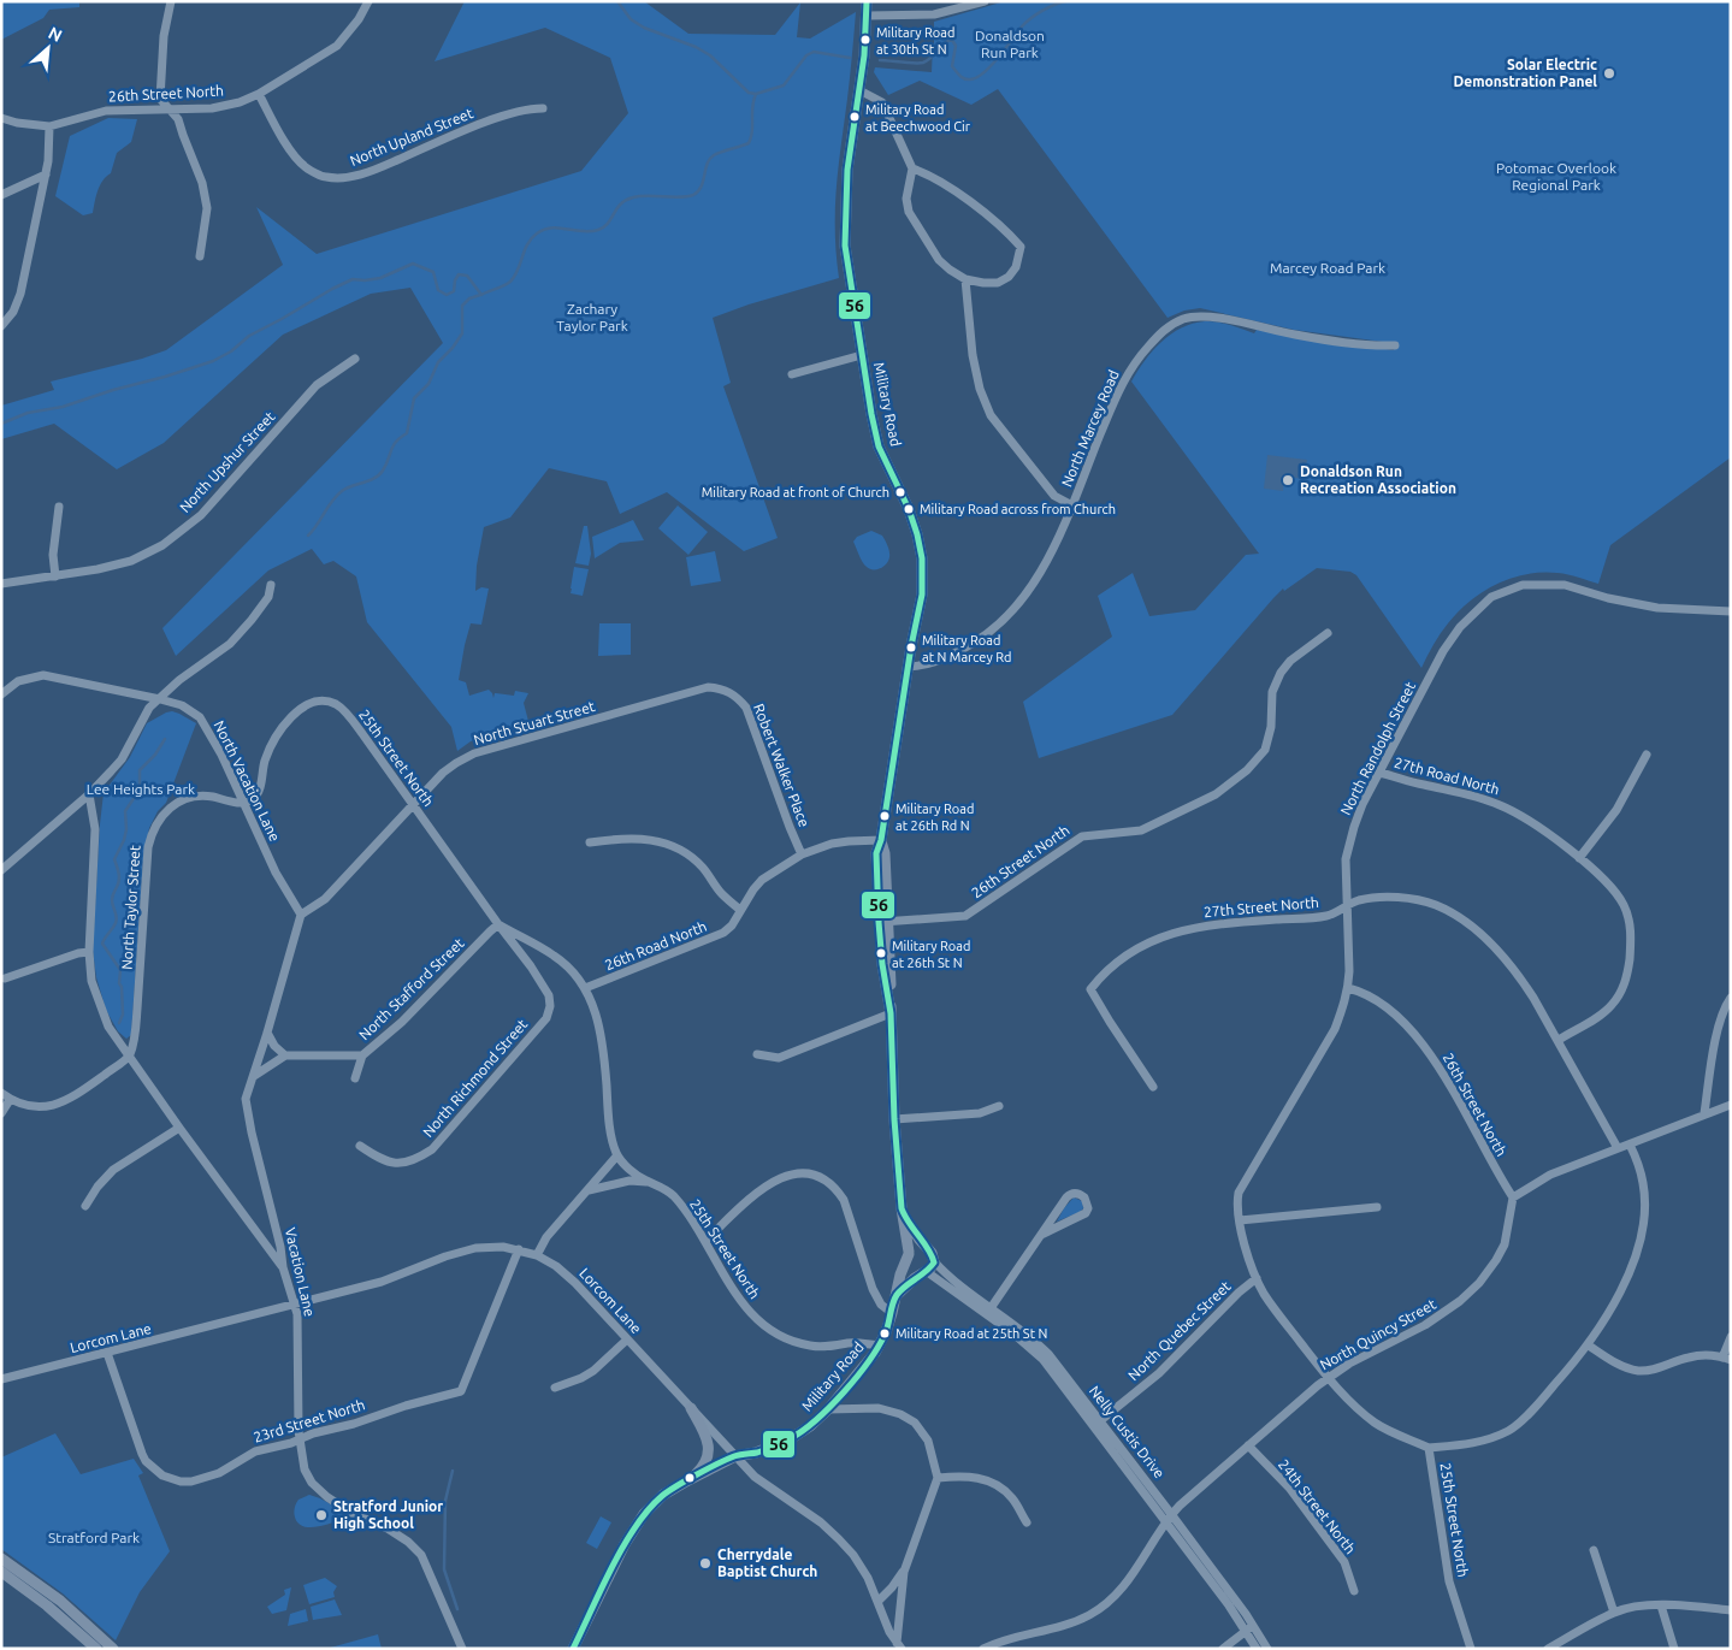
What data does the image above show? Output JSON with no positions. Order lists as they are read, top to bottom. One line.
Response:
{"streets":{"main road":["Military Road"],"street":["26th Street North","North Upland Street","North Marcey Road","North Upshur Street","North Stuart Street","North Randolph Street","25th Street North","Robert Walker Place","27th Road North","North Vacation Lane","North Taylor Street","27th Street North","26th Road North","North Stafford Street","North Richmond Street","Vacation Lane","Lorcom Lane","North Quebec Street","North Quincy Street","23rd Street North","Nelly Custis Drive","24th Street North"]},"crossings":[["26th Street North","North Upland Street"],["26th Street North","Military Road"],["26th Street North","North Randolph Street"],["26th Street North","North Quincy Street"],["Military Road","North Marcey Road"],["Military Road","25th Street North"],["Military Road","26th Road North"],["Military Road","Lorcom Lane"],["Military Road","Nelly Custis Drive"],["North Stuart Street","25th Street North"],["North Stuart Street","Robert Walker Place"],["North Stuart Street","North Vacation Lane"],["North Stuart Street","Vacation Lane"],["North Randolph Street","25th Street North"],["North Randolph Street","27th Road North"],["North Randolph Street","27th Street North"],["25th Street North","North Vacation Lane"],["25th Street North","North Taylor Street"],["25th Street North","26th Road North"],["25th Street North","North Stafford Street"],["25th Street North","North Richmond Street"],["25th Street North","North Quebec Street"],["25th Street North","North Quincy Street"],["Robert Walker Place","26th Road North"],["27th Road North","27th Street North"],["North Vacation Lane","North Taylor Street"],["North Vacation Lane","Vacation Lane"],["Vacation Lane","Lorcom Lane"],["Vacation Lane","23rd Street North"],["Lorcom Lane","23rd Street North"],["North Quebec Street","Nelly Custis Drive"],["North Quincy Street","Nelly Custis Drive"],["North Quincy Street","24th Street North"]],"parks":["Donaldson Run Park","Potomac Overlook Regional Park","Marcey Road Park","Zachary Taylor Park","Lee Heights Park","Stratford Park"],"places":["Military Road at 30th St N","Solar Electric Demonstration Panel","Military Road at Beechwood Cir","Donaldson Run Recreation Association","Military Road at front of Church","Military Road across from Church","Military Road at N Marcey Rd","Military Road at 26th Rd N","Military Road at 26th St N","Military Road at 25th St N","Stratford Junior High School","Cherrydale Baptist Church"],"lines":["transit line 56"],"north":"top right"}
